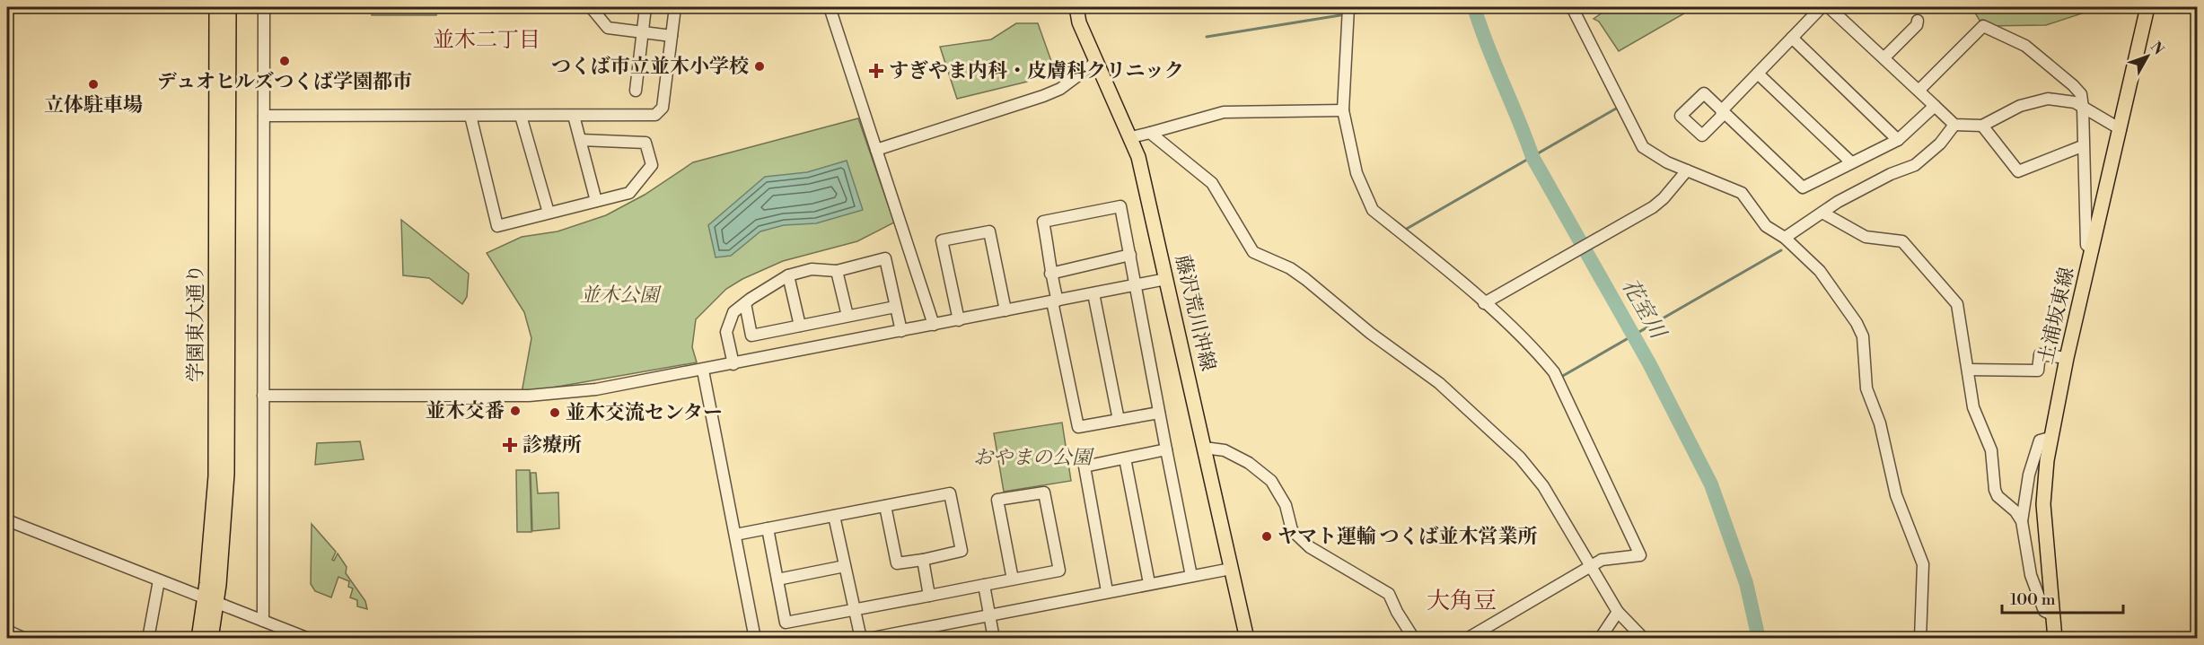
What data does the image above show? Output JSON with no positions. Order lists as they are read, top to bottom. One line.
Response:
{"streets":{"main road":["藤沢荒川沖線","土浦坂東線","学園東大通り"]},"districts":["並木二丁目","大角豆"],"water":["花室川"],"parks":["並木公園","おやまの公園"],"places":{"other":["デュオヒルズつくば学園都市","つくば市立並木小学校","立体駐車場","並木交番","並木交流センター","ヤマト運輸 つくば並木営業所"],"health":["すぎやま内科・皮膚科クリニック","診療所"]},"scale_bar":"100 m","north":"top right"}
